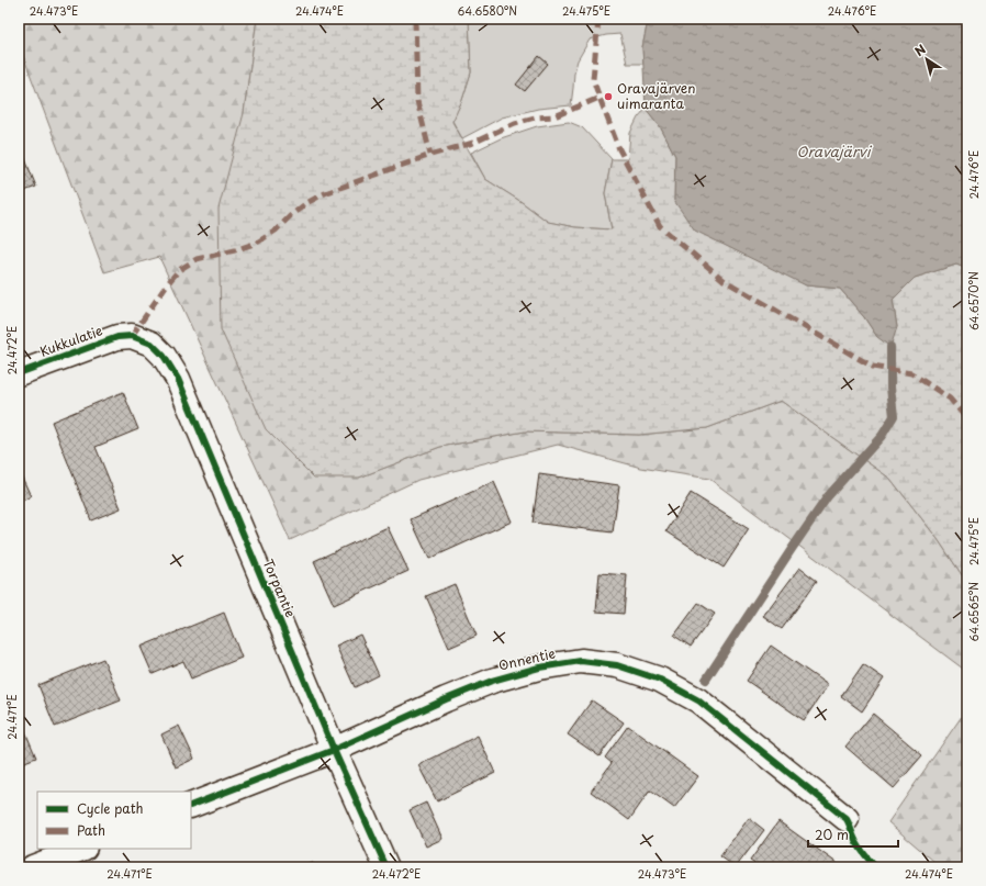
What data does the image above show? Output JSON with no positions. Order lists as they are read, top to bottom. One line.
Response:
{"streets":{"street":["Kukkulatie","Torpantie","Onnentie"]},"crossings":[["Kukkulatie","Torpantie"],["Torpantie","Onnentie"]],"water":["Oravajärvi"],"places":["Oravajärven uimaranta"],"legend":["Cycle path","Path"],"scale_bar":"20 m","north":"top left","coordinates":["24.473°E","24.474°E","64.6580°N","24.475°E","24.476°E","64.6570°N","24.472°E","64.6565°N","24.471°E"]}
